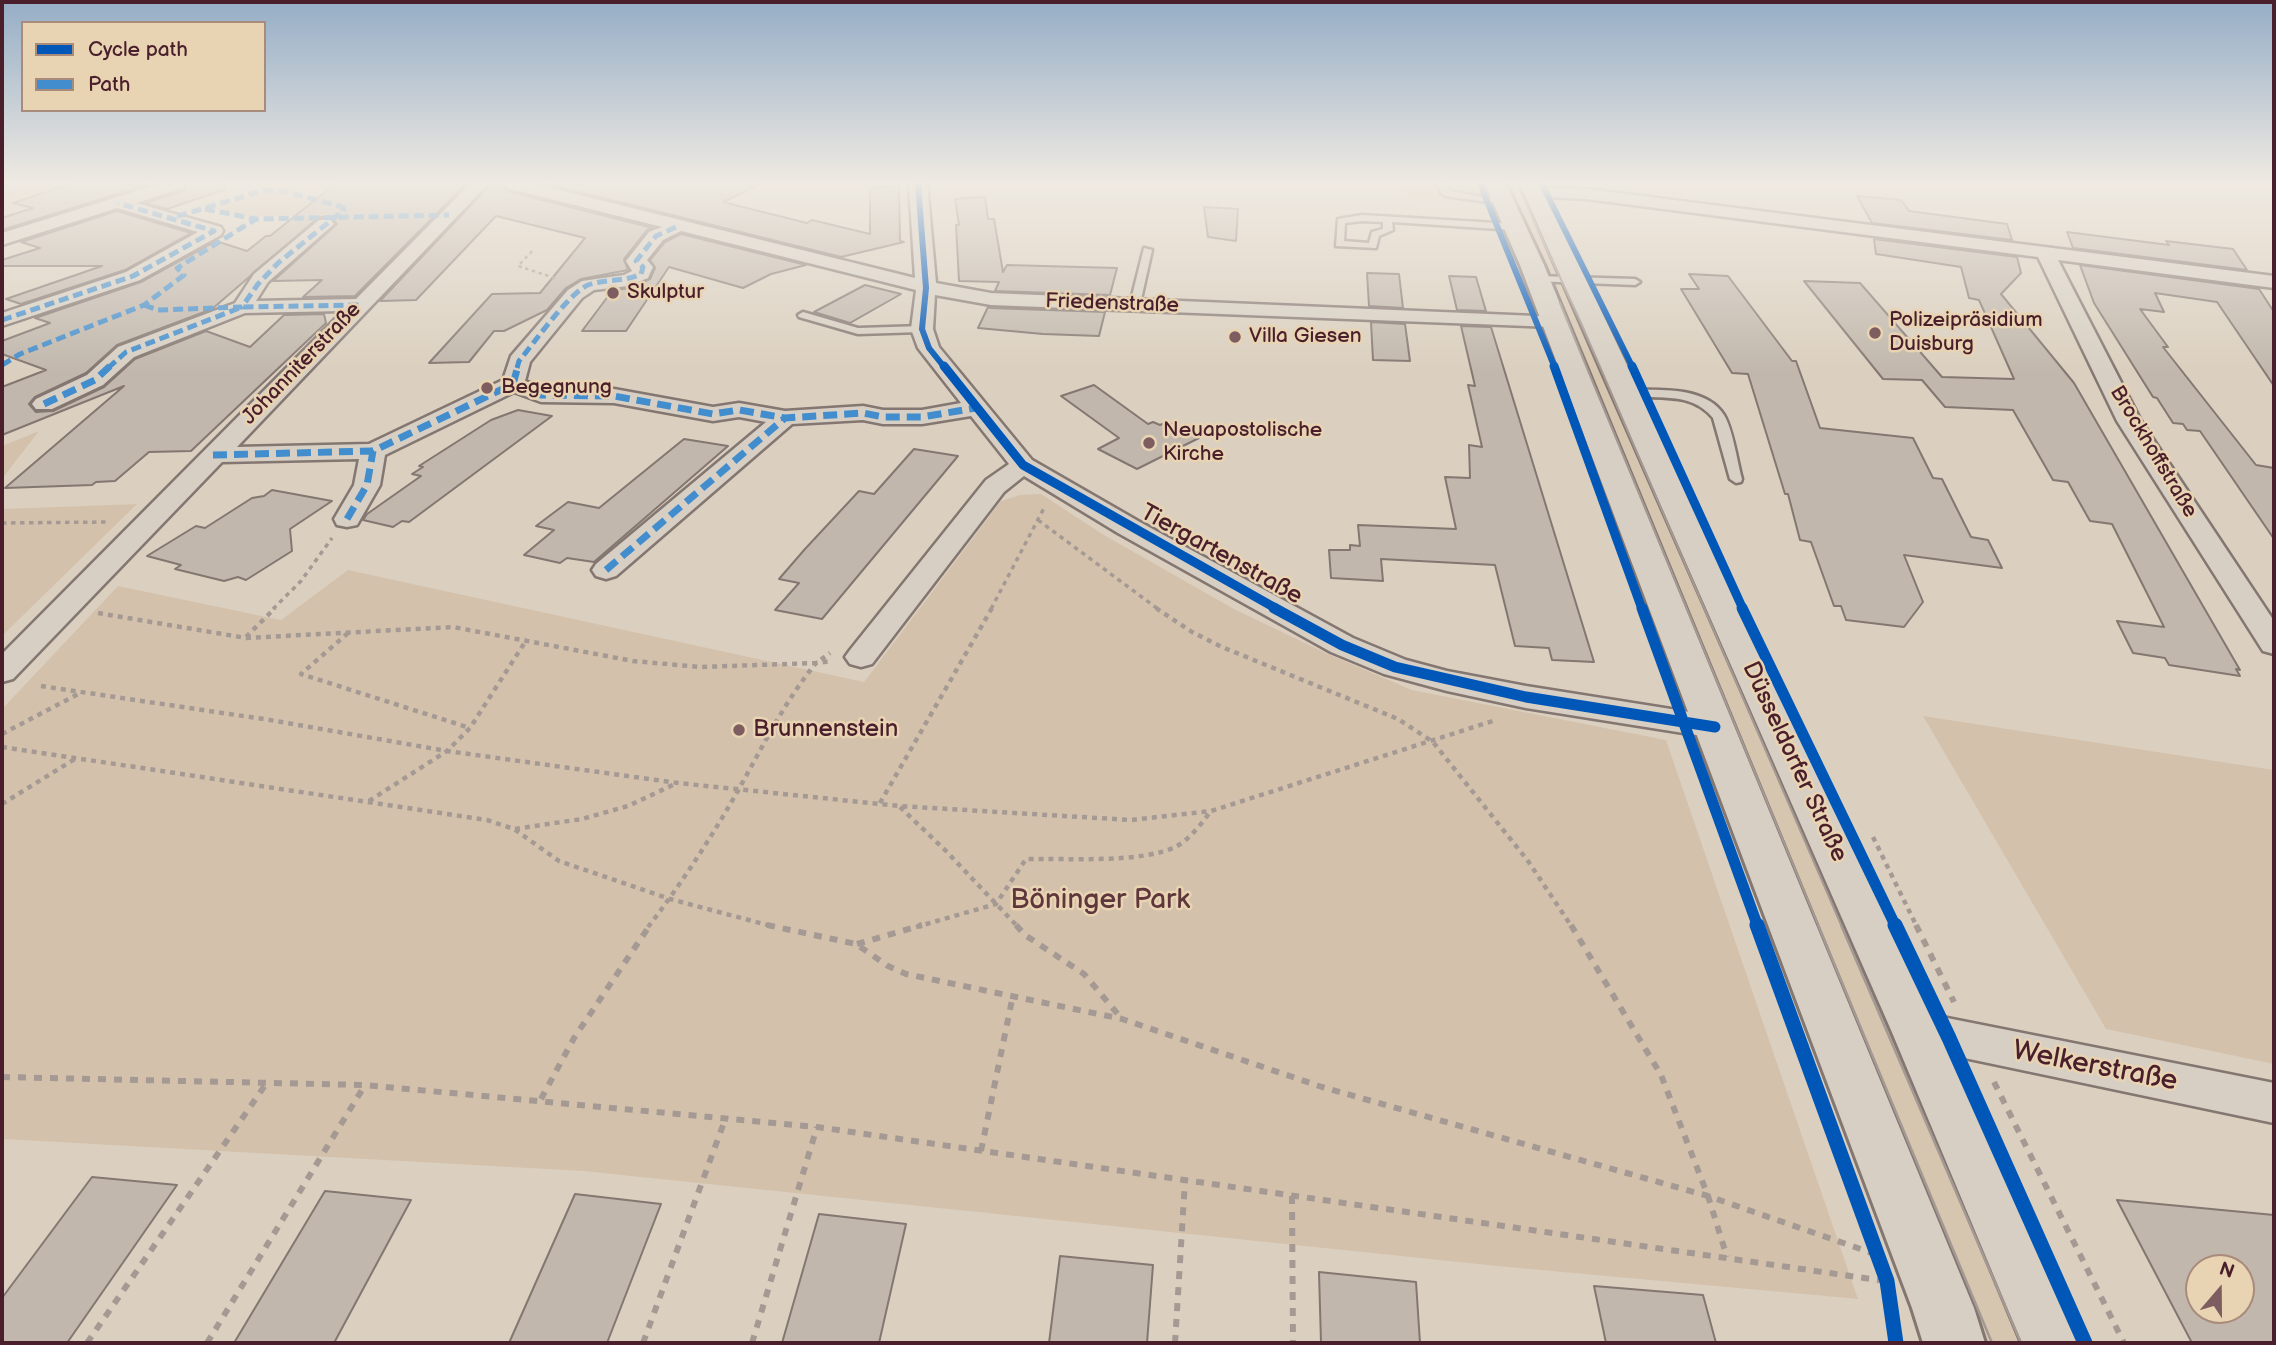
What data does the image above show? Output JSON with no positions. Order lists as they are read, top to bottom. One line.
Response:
{"streets":{"main road":["Düsseldorfer Straße"],"street":["Friedenstraße","Johanniterstraße","Brockhoffstraße","Tiergartenstraße","Welkerstraße"]},"crossings":[["Friedenstraße","Düsseldorfer Straße"],["Tiergartenstraße","Düsseldorfer Straße"],["Düsseldorfer Straße","Welkerstraße"]],"parks":["Böninger Park"],"places":["Skulptur","Polizeipräsidium Duisburg","Villa Giesen","Begegnung","Neuapostolische Kirche","Brunnenstein"],"legend":["Cycle path","Path"],"north":"top"}
